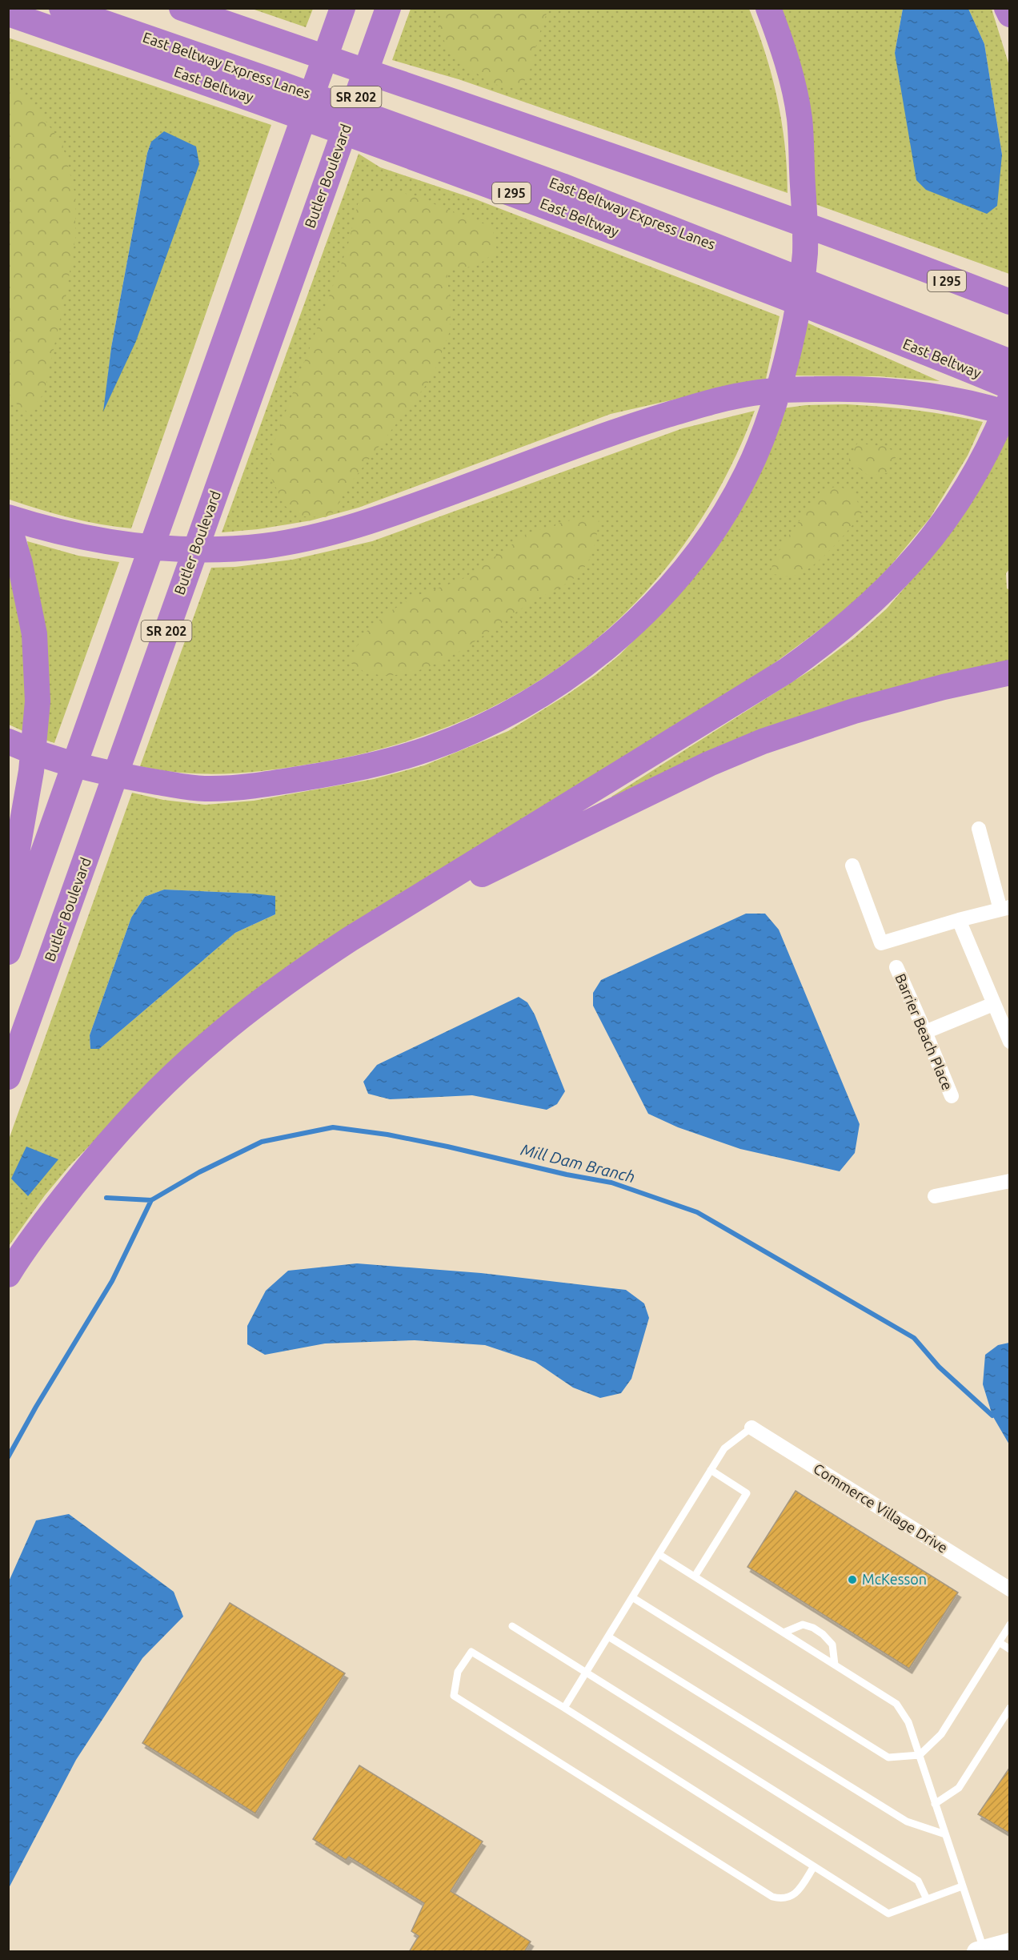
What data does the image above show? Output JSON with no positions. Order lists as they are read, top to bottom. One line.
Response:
{"streets":{"highway":["East Beltway Express Lanes","East Beltway","SR 202","Butler Boulevard","I 295"],"street":["Barrier Beach Place","Commerce Village Drive"]},"water":["Mill Dam Branch"],"places":["McKesson"]}
